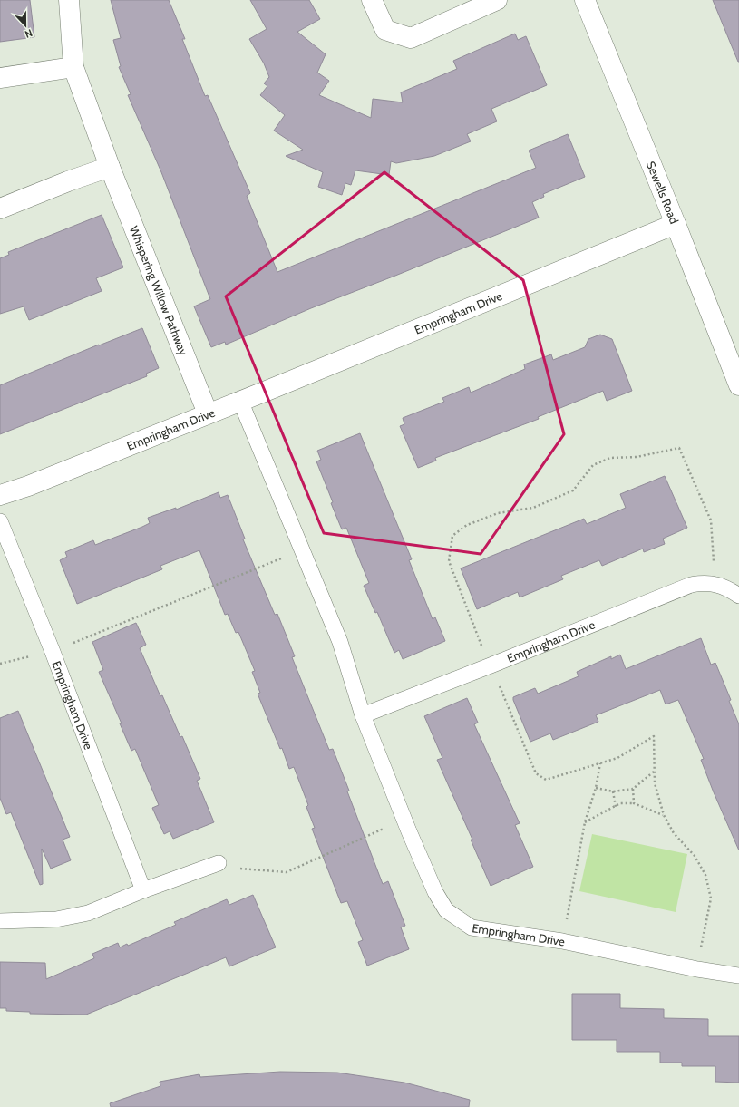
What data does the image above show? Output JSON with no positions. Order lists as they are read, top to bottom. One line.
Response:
{"streets":{"street":["Sewells Road","Whispering Willow Pathway","Empringham Drive"]},"crossings":[["Sewells Road","Empringham Drive"],["Whispering Willow Pathway","Empringham Drive"]],"north":"bottom"}
